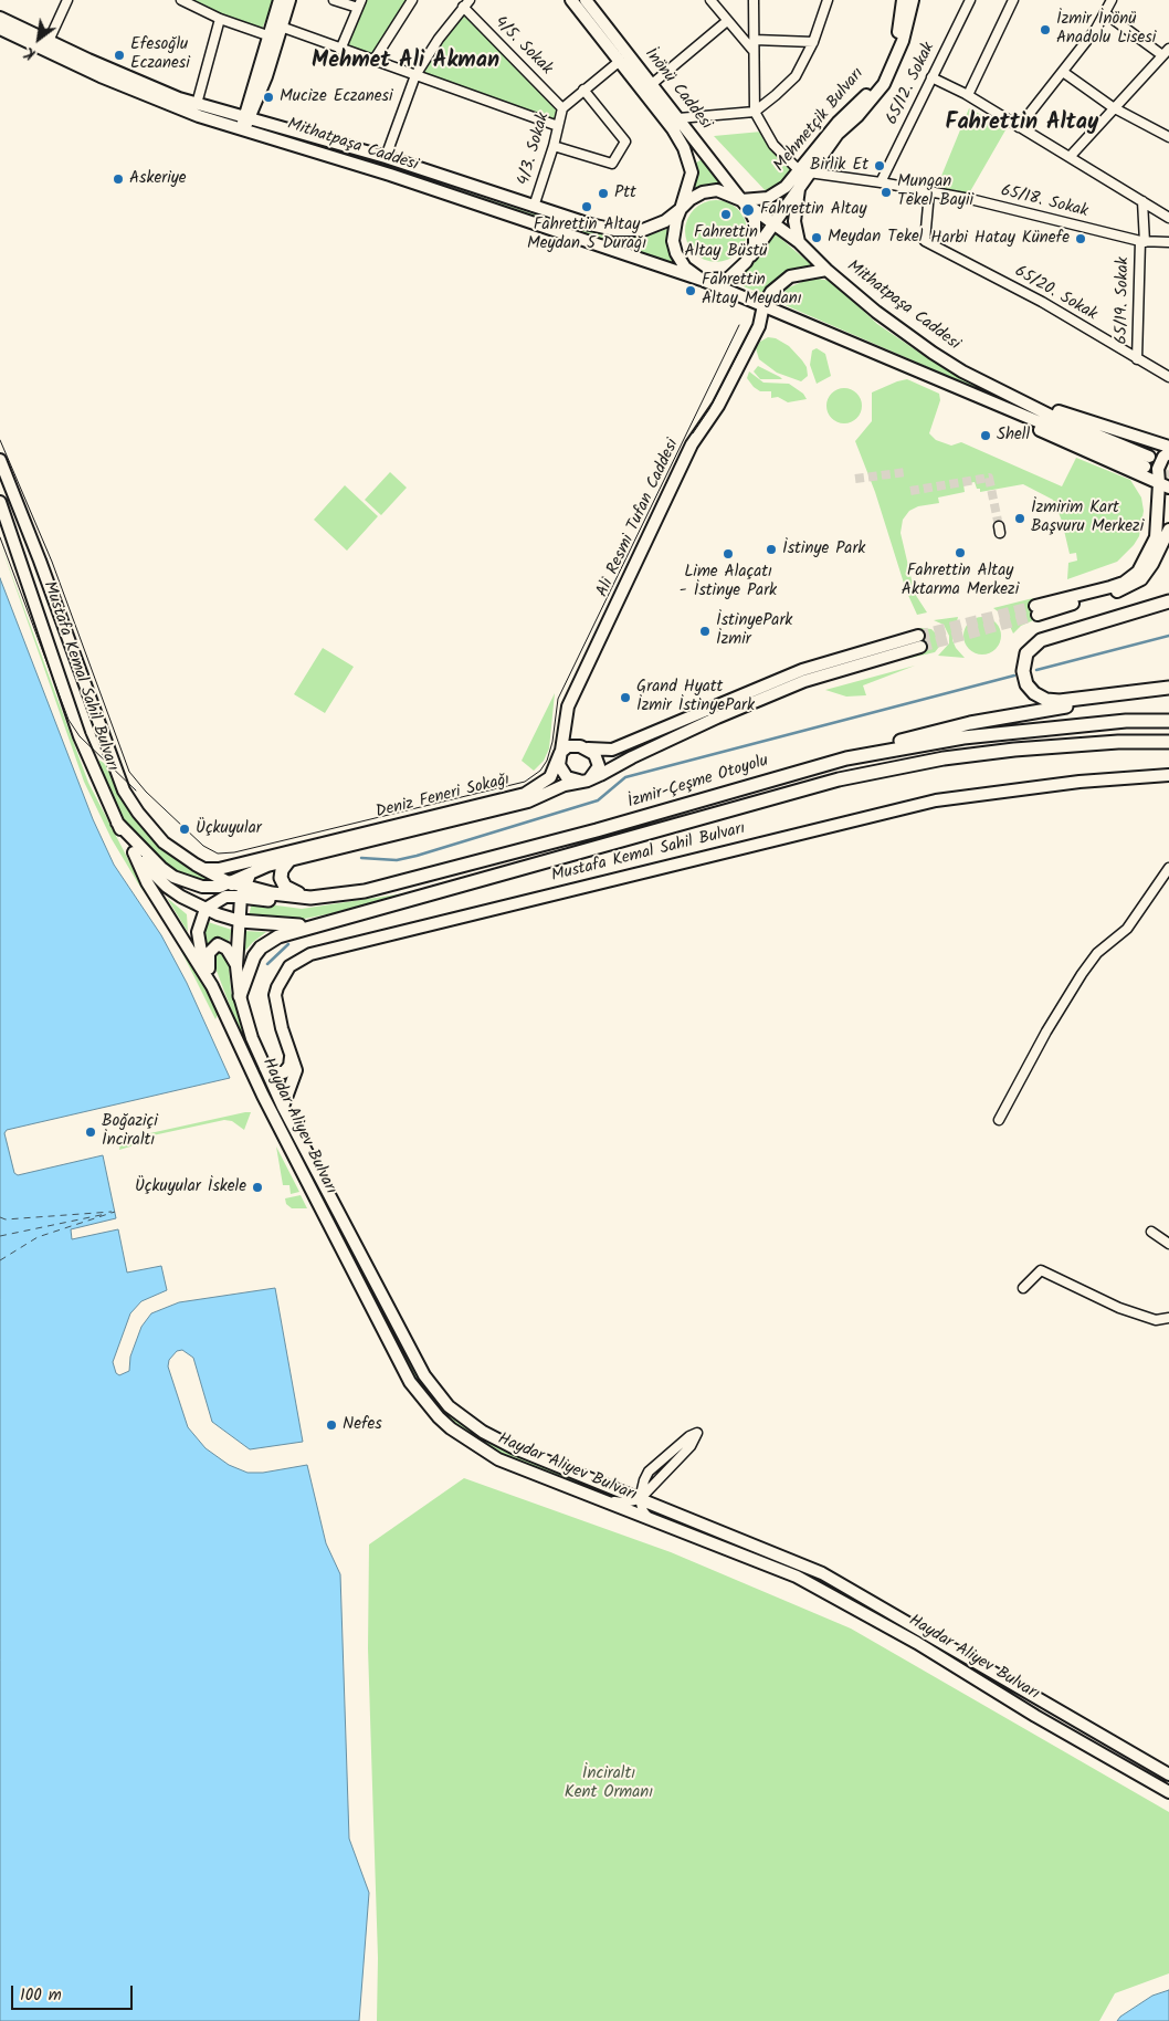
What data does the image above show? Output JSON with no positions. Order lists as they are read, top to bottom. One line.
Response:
{"streets":{"highway":["Mustafa Kemal Sahil Bulvarı","İzmir-Çeşme Otoyolu"],"main road":["İnönü Caddesi","Mehmetçik Bulvarı","Mithatpaşa Caddesi","Ali Resmi Tufan Caddesi","Deniz Feneri Sokağı","Haydar Aliyev Bulvarı"],"street":["4/5. Sokak","65/12. Sokak","4/3. Sokak","65/18. Sokak","65/20. Sokak","65/19. Sokak"]},"crossings":[["4/5. Sokak","4/3. Sokak"],["65/12. Sokak","65/18. Sokak"],["İnönü Caddesi","Mehmetçik Bulvarı"],["İnönü Caddesi","Mithatpaşa Caddesi"],["İnönü Caddesi","4/3. Sokak"],["Mehmetçik Bulvarı","Mithatpaşa Caddesi"],["Mehmetçik Bulvarı","65/18. Sokak"],["Mithatpaşa Caddesi","4/3. Sokak"],["Mithatpaşa Caddesi","Ali Resmi Tufan Caddesi"],["65/18. Sokak","65/20. Sokak"],["65/18. Sokak","65/19. Sokak"],["65/20. Sokak","65/19. Sokak"],["Ali Resmi Tufan Caddesi","Deniz Feneri Sokağı"],["Mustafa Kemal Sahil Bulvarı","İzmir-Çeşme Otoyolu"],["Mustafa Kemal Sahil Bulvarı","Haydar Aliyev Bulvarı"],["İzmir-Çeşme Otoyolu","Haydar Aliyev Bulvarı"]],"districts":["Mehmet Ali Akman","Fahrettin Altay"],"parks":["İnciraltı Kent Ormanı"],"places":["İzmir İnönü Anadolu Lisesi","Efesoğlu Eczanesi","Mucize Eczanesi","Birlik Et","Askeriye","Mungan Tekel Bayii","Ptt","Fahrettin Altay Meydan 5 Durağı","Fahrettin Altay","Fahrettin Altay Büstü","Meydan Tekel","Harbi Hatay Künefe","Fahrettin Altay Meydanı","Shell","İzmirim Kart Başvuru Merkezi","İstinye Park","Fahrettin Altay Aktarma Merkezi","Lime Alaçatı - İstinye Park","İstinyePark İzmir","Grand Hyatt İzmir İstinyePark","Üçkuyular","Boğaziçi İnciraltı","Üçkuyular İskele","Nefes"],"scale_bar":"100 m","north":"bottom left"}
